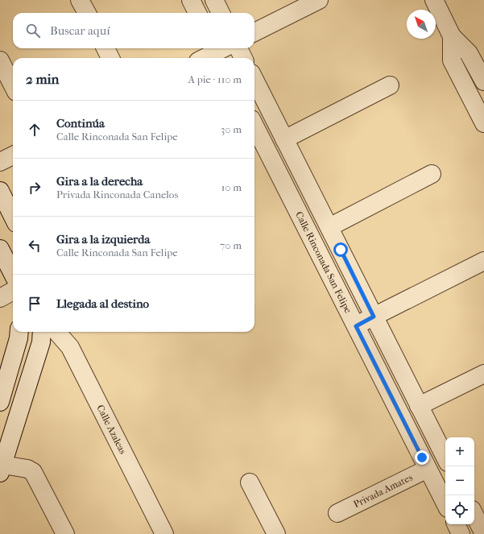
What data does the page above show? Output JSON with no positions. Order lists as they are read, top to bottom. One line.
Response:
{"streets":{"street":["Calle Rinconada San Felipe","Calle Azaleas","Privada Amates"]},"crossings":[["Calle Rinconada San Felipe","Privada Amates"]],"north":"top left","page":{"search":"Buscar aquí","heading":["2 min","A pie · 110 m"],"list":[["Continúa","Calle Rinconada San Felipe","30 m"],["Gira a la derecha","Privada Rinconada Canelos","10 m"],["Gira a la izquierda","Calle Rinconada San Felipe","70 m"],"Llegada al destino"],"map_buttons":["+","−"]}}
